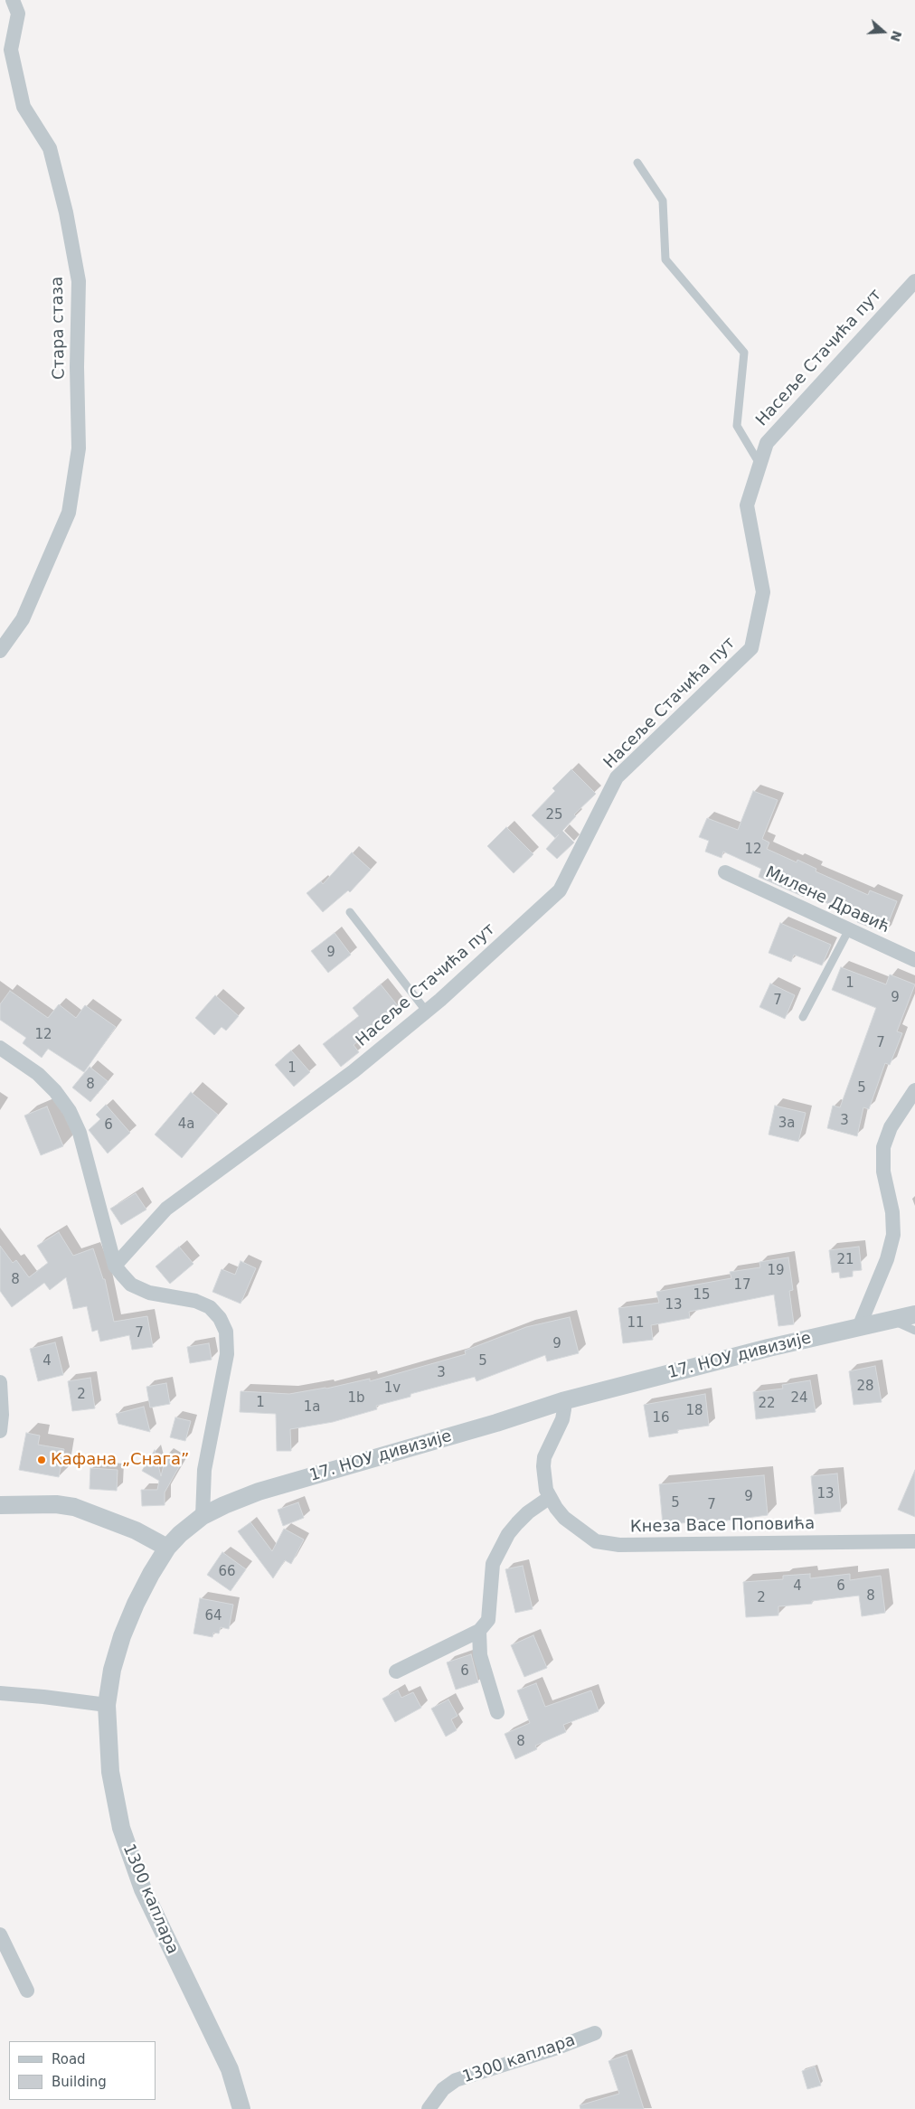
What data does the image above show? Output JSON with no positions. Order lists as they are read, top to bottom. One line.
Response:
{"streets":{"street":["Стара стаза","Насеље Стачића пут","Милене Дравић","17. НОУ дивизије","Кнеза Васе Поповића","1300 каплара"]},"crossings":[["17. НОУ дивизије","1300 каплара"]],"places":["Кафана „Снага”"],"house_numbers":["25","12","9","1","9","7","12","7","1","8","5","3","3a","4a","6","21","19","8","17","15","13","11","7","9","4","5","3","28","1v","2","1b","24","1","22","1a","18","16","13","9","5","7","66","4","6","8","2","64","6","8"],"legend":["Road","Building"],"north":"right"}
